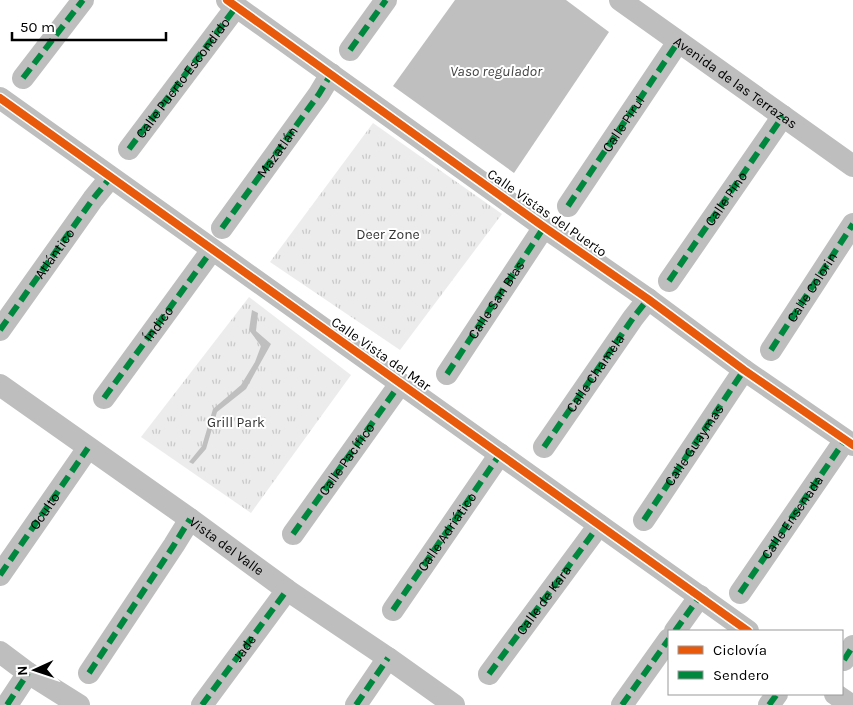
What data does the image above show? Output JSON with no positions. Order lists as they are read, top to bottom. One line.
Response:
{"streets":{"street":["Calle Puerto Escondido","Avenida de las Terrazas","Calle Pirul","Mazatlán","Calle Pino","Calle Vistas del Puerto","Atlántico","Calle Colorin","Calle San Blas","Índico","Calle Vista del Mar","Calle Chamela","Calle Guaymas","Calle Pacífico","Oculto","Calle Ensenada","Calle Adriático","Vista del Valle","Calle de Kara","Jade"]},"crossings":[["Calle Puerto Escondido","Calle Vistas del Puerto"],["Avenida de las Terrazas","Calle Pirul"],["Avenida de las Terrazas","Calle Pino"],["Mazatlán","Calle Vistas del Puerto"],["Calle Vistas del Puerto","Calle San Blas"],["Calle Vistas del Puerto","Calle Chamela"],["Calle Vistas del Puerto","Calle Guaymas"],["Calle Vistas del Puerto","Calle Ensenada"],["Atlántico","Calle Vista del Mar"],["Índico","Calle Vista del Mar"],["Calle Vista del Mar","Calle Pacífico"],["Calle Vista del Mar","Calle Adriático"],["Calle Vista del Mar","Calle de Kara"],["Oculto","Vista del Valle"],["Vista del Valle","Jade"]],"water":["Vaso regulador"],"parks":["Deer Zone","Grill Park"],"legend":["Ciclovía","Sendero"],"scale_bar":"50 m","north":"left"}
